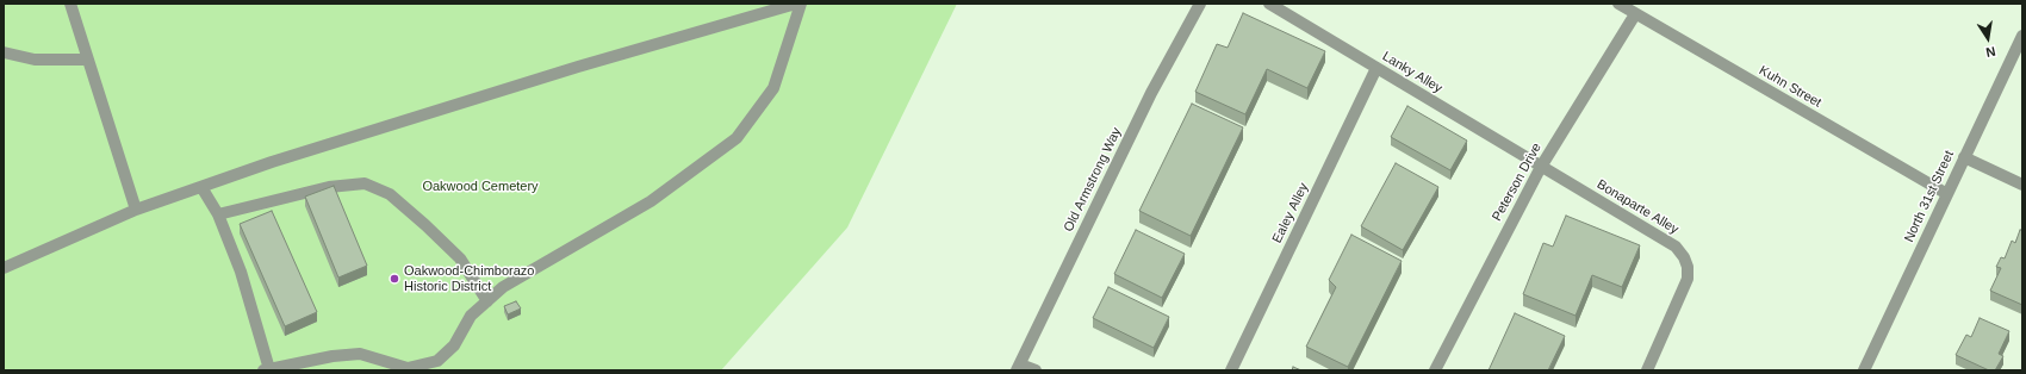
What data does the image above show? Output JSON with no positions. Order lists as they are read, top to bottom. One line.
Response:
{"streets":{"street":["Lanky Alley","Kuhn Street","Old Armstrong Way","Peterson Drive","North 31st Street","Bonaparte Alley","Ealey Alley"]},"crossings":[["Lanky Alley","Peterson Drive"],["Lanky Alley","Bonaparte Alley"],["Lanky Alley","Ealey Alley"],["Kuhn Street","Peterson Drive"],["Kuhn Street","North 31st Street"],["Peterson Drive","Bonaparte Alley"]],"parks":["Oakwood Cemetery"],"places":["Oakwood-Chimborazo Historic District"],"north":"bottom"}
